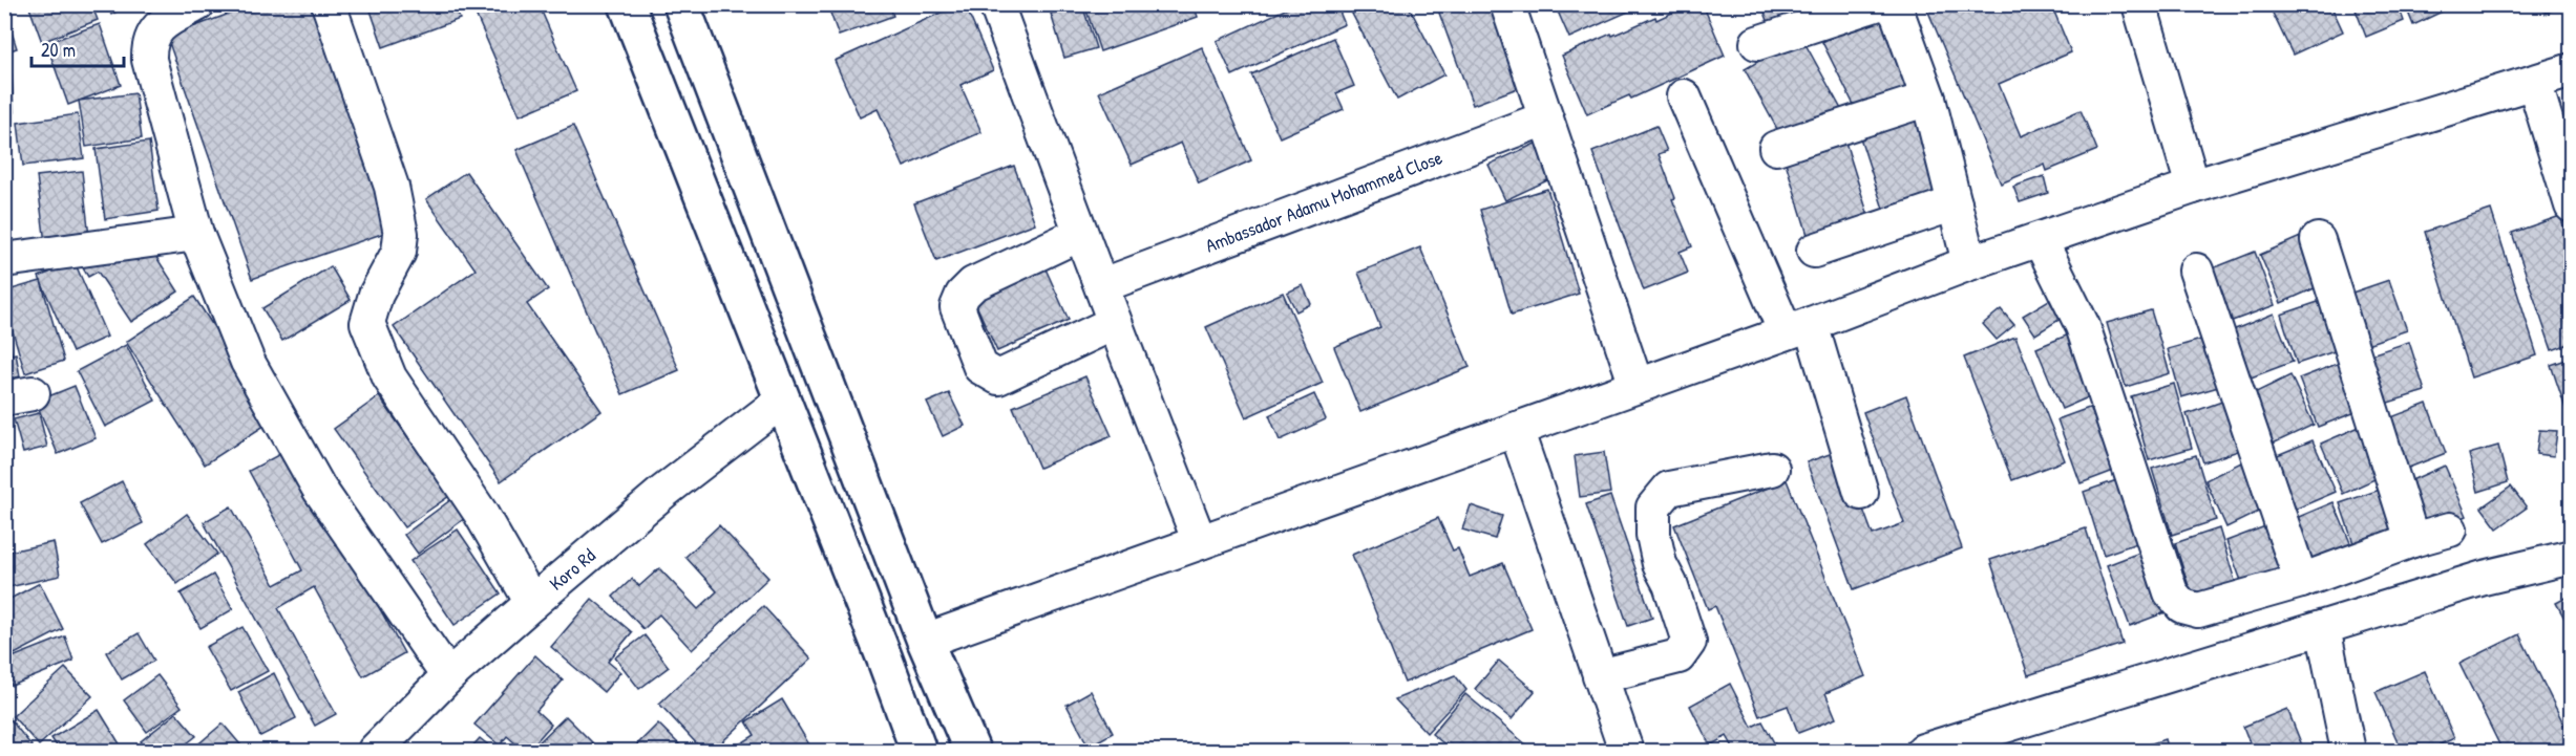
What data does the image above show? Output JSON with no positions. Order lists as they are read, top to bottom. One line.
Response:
{"streets":{"street":["Ambassador Adamu Mohammed Close","Koro Rd"]},"scale_bar":"20 m"}
